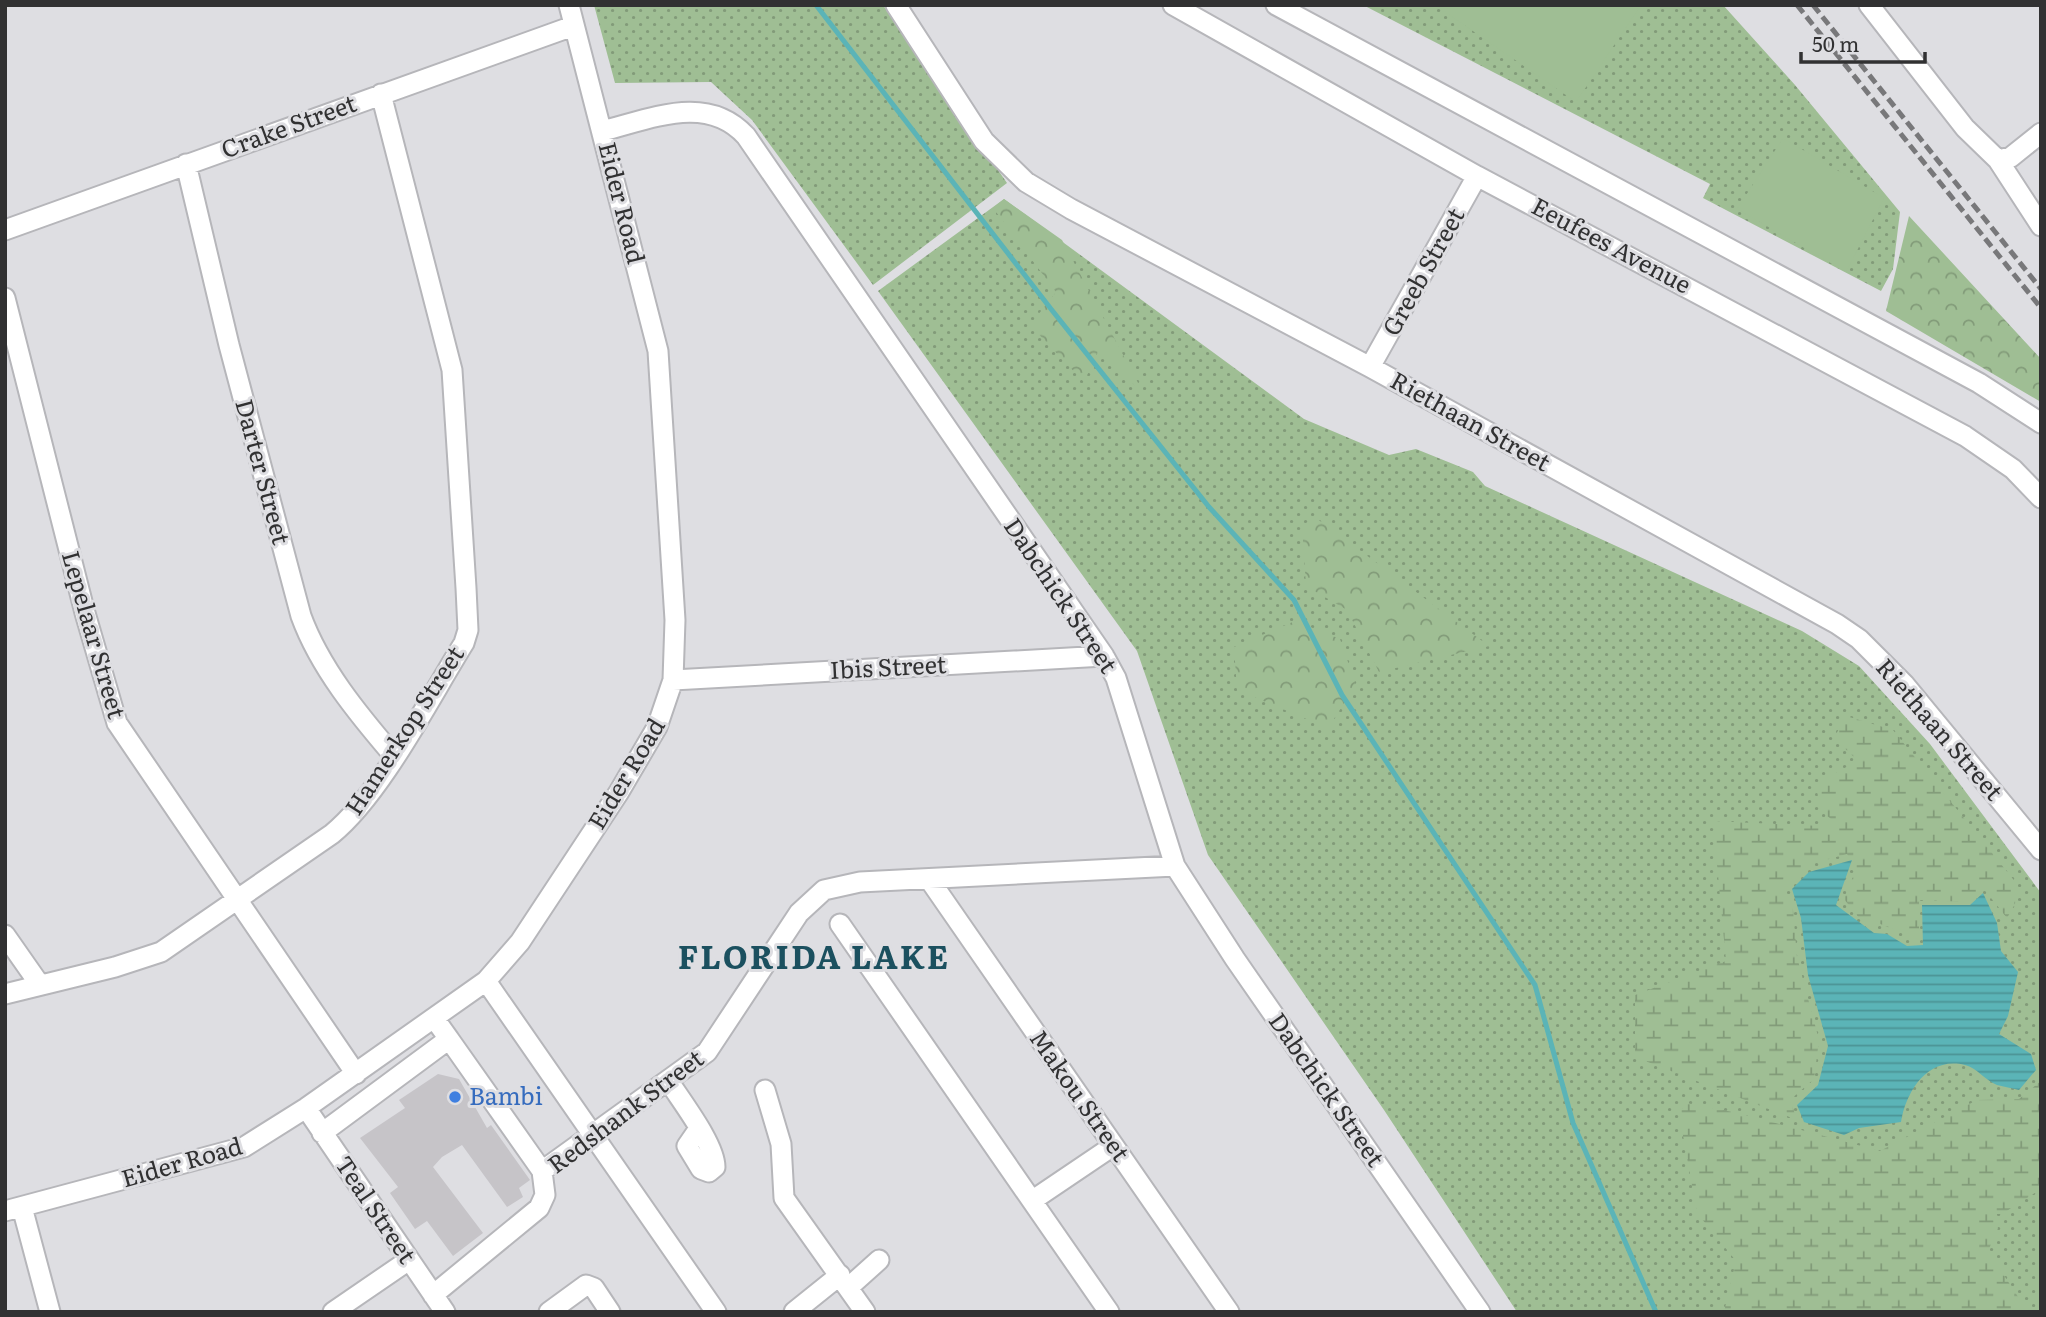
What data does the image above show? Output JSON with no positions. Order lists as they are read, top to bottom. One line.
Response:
{"streets":{"street":["Crake Street","Eider Road","Eeufees Avenue","Greeb Street","Riethaan Street","Darter Street","Dabchick Street","Lepelaar Street","Ibis Street","Hamerkop Street","Makou Street","Redshank Street","Teal Street"]},"crossings":[["Crake Street","Eider Road"],["Crake Street","Darter Street"],["Crake Street","Hamerkop Street"],["Eider Road","Dabchick Street"],["Eider Road","Lepelaar Street"],["Eider Road","Ibis Street"],["Eider Road","Teal Street"],["Eeufees Avenue","Greeb Street"],["Greeb Street","Riethaan Street"],["Darter Street","Hamerkop Street"],["Dabchick Street","Ibis Street"],["Dabchick Street","Redshank Street"],["Lepelaar Street","Hamerkop Street"],["Makou Street","Redshank Street"],["Redshank Street","Teal Street"]],"districts":["FLORIDA LAKE"],"places":["Bambi"],"scale_bar":"50 m"}
